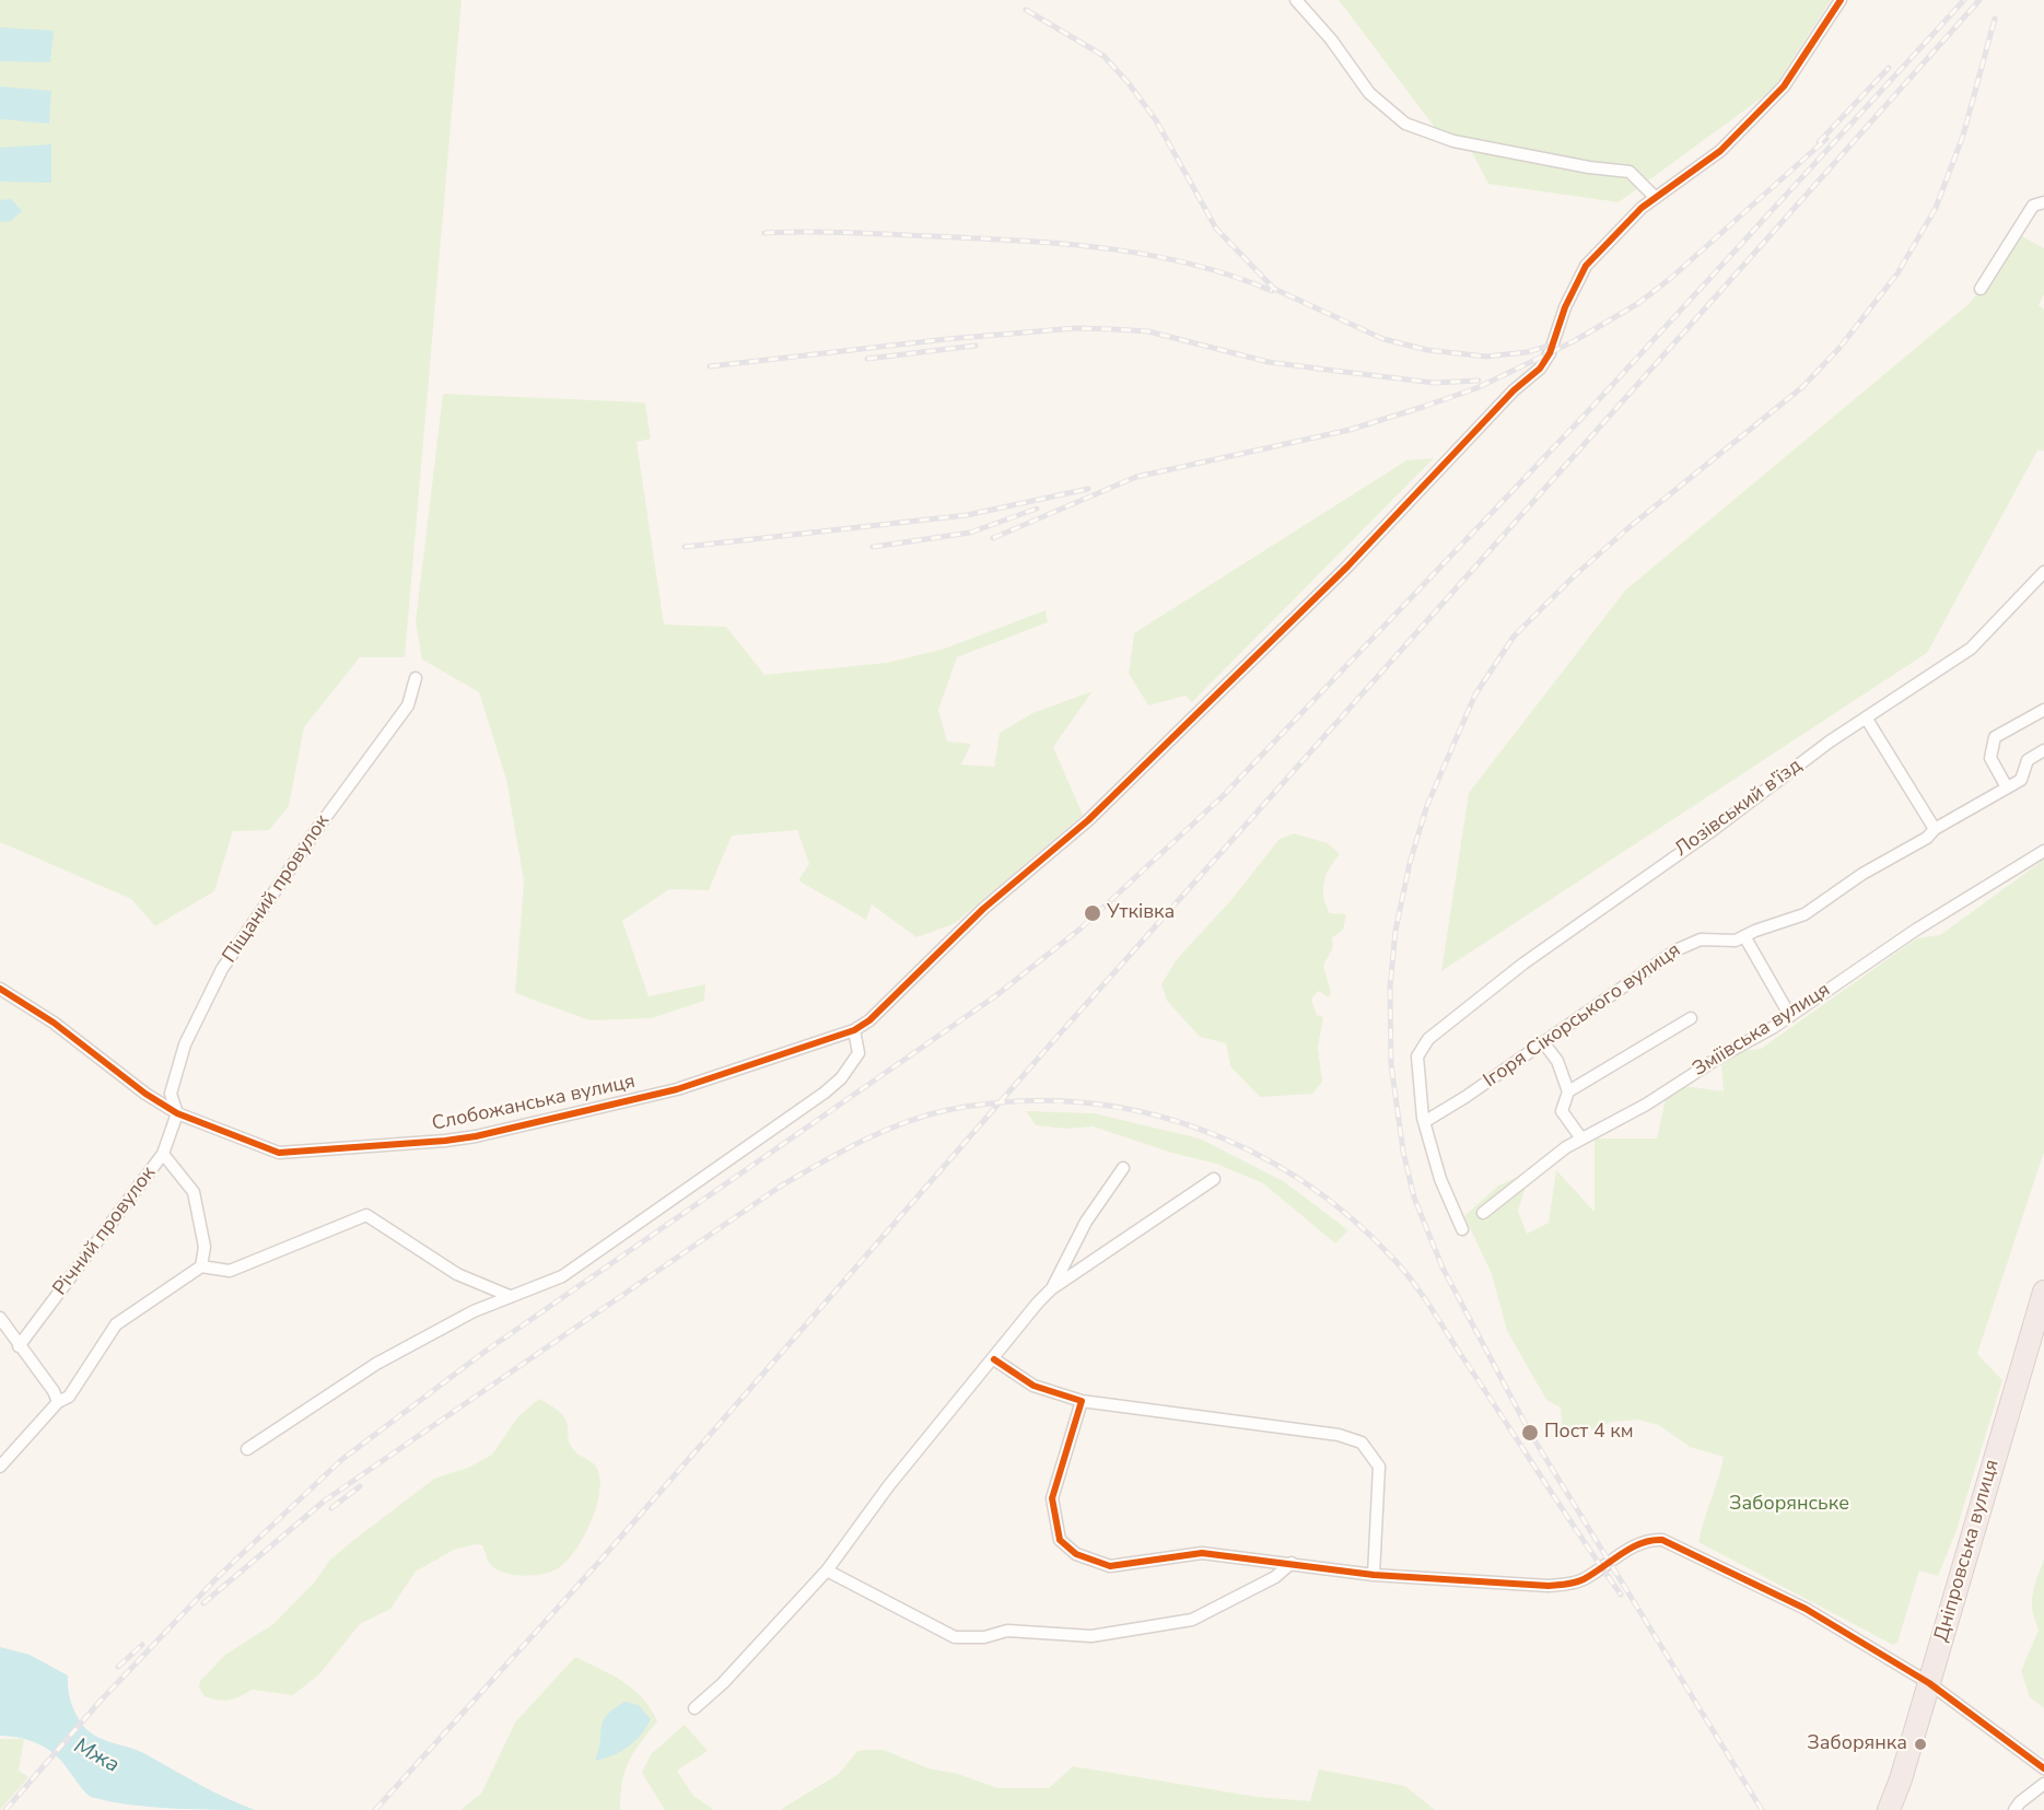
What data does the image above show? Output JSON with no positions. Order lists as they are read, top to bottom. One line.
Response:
{"streets":{"highway":["Дніпровська вулиця"],"street":["Лозівський в'їзд","Піщаний провулок","Ігоря Сікорського вулиця","Зміївська вулиця","Слобожанська вулиця","Річний провулок"]},"crossings":[["Лозівський в'їзд","Ігоря Сікорського вулиця"],["Піщаний провулок","Слобожанська вулиця"]],"water":["Мжа"],"parks":["Заборянське"],"places":["Уткiвка","Пост 4 км","Заборянка"]}
